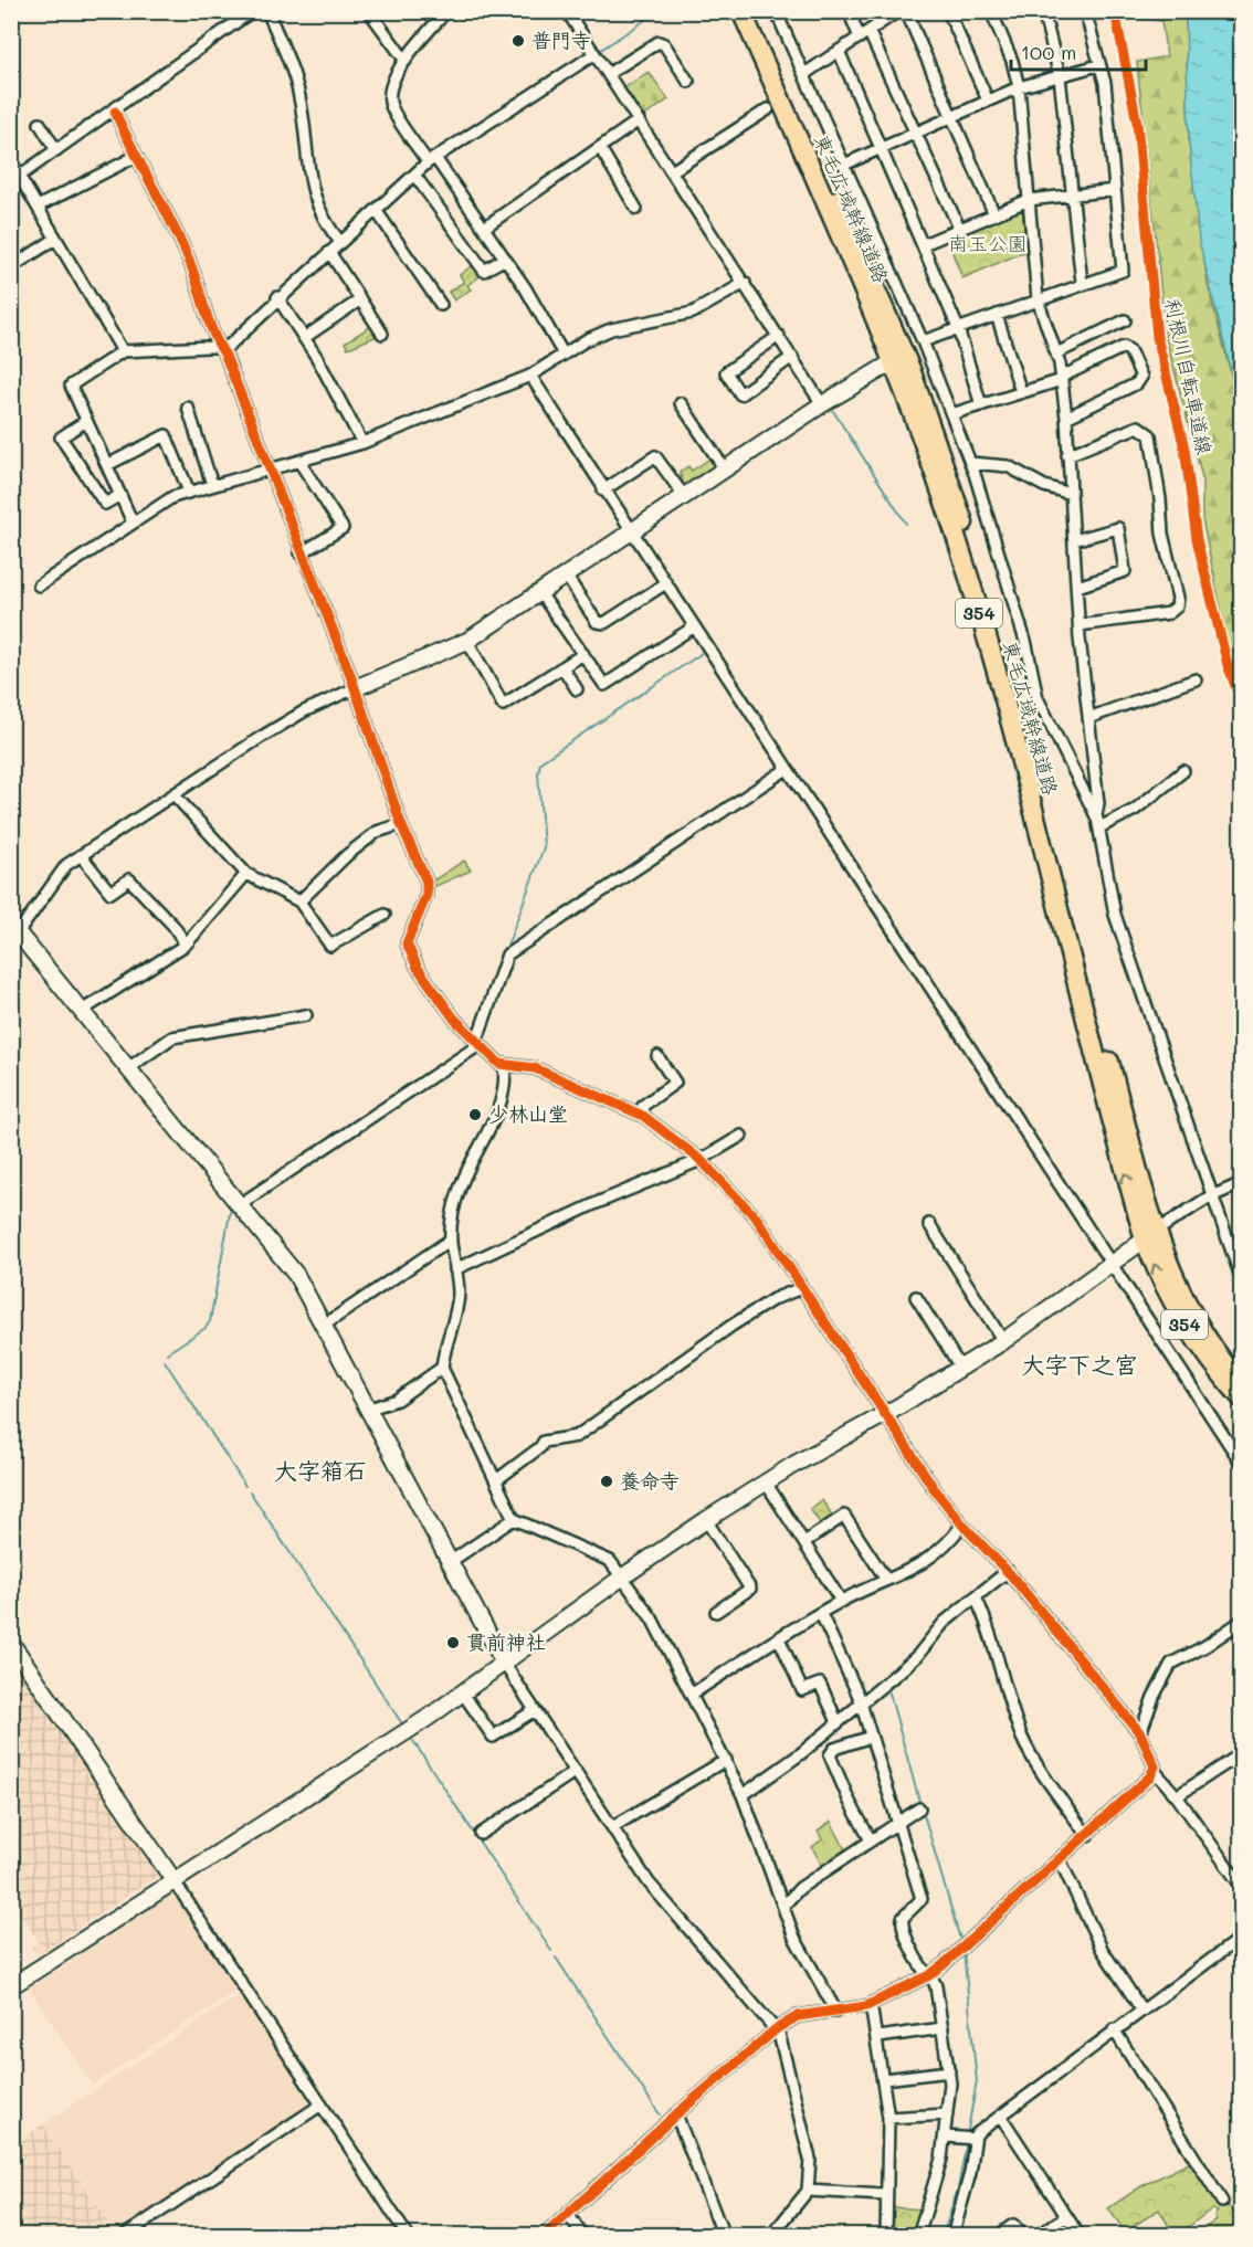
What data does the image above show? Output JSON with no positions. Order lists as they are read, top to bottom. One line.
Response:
{"streets":{"highway":["東毛広域幹線道路","354"],"cycle path":["利根川自転車道線"]},"districts":["大字下之宮","大字箱石"],"parks":["南玉公園"],"places":["普門寺","少林山堂","養命寺","貫前神社"],"scale_bar":"100 m"}
